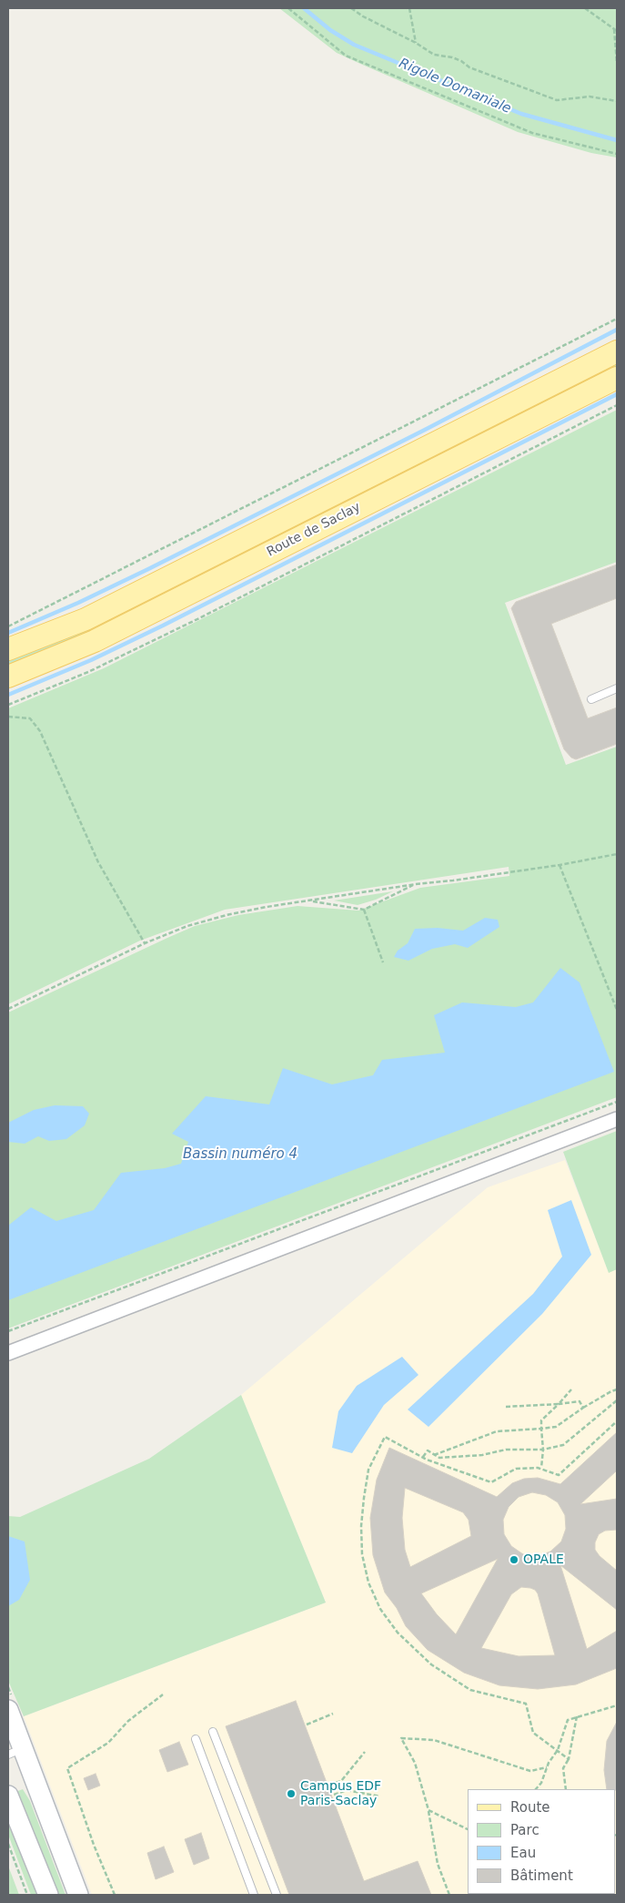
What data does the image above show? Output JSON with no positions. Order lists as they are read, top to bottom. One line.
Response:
{"streets":{"main road":["Route de Saclay"]},"water":["Rigole Domaniale","Bassin numéro 4"],"places":["OPALE","Campus EDF Paris-Saclay"],"legend":["Route","Parc","Eau","Bâtiment"]}
